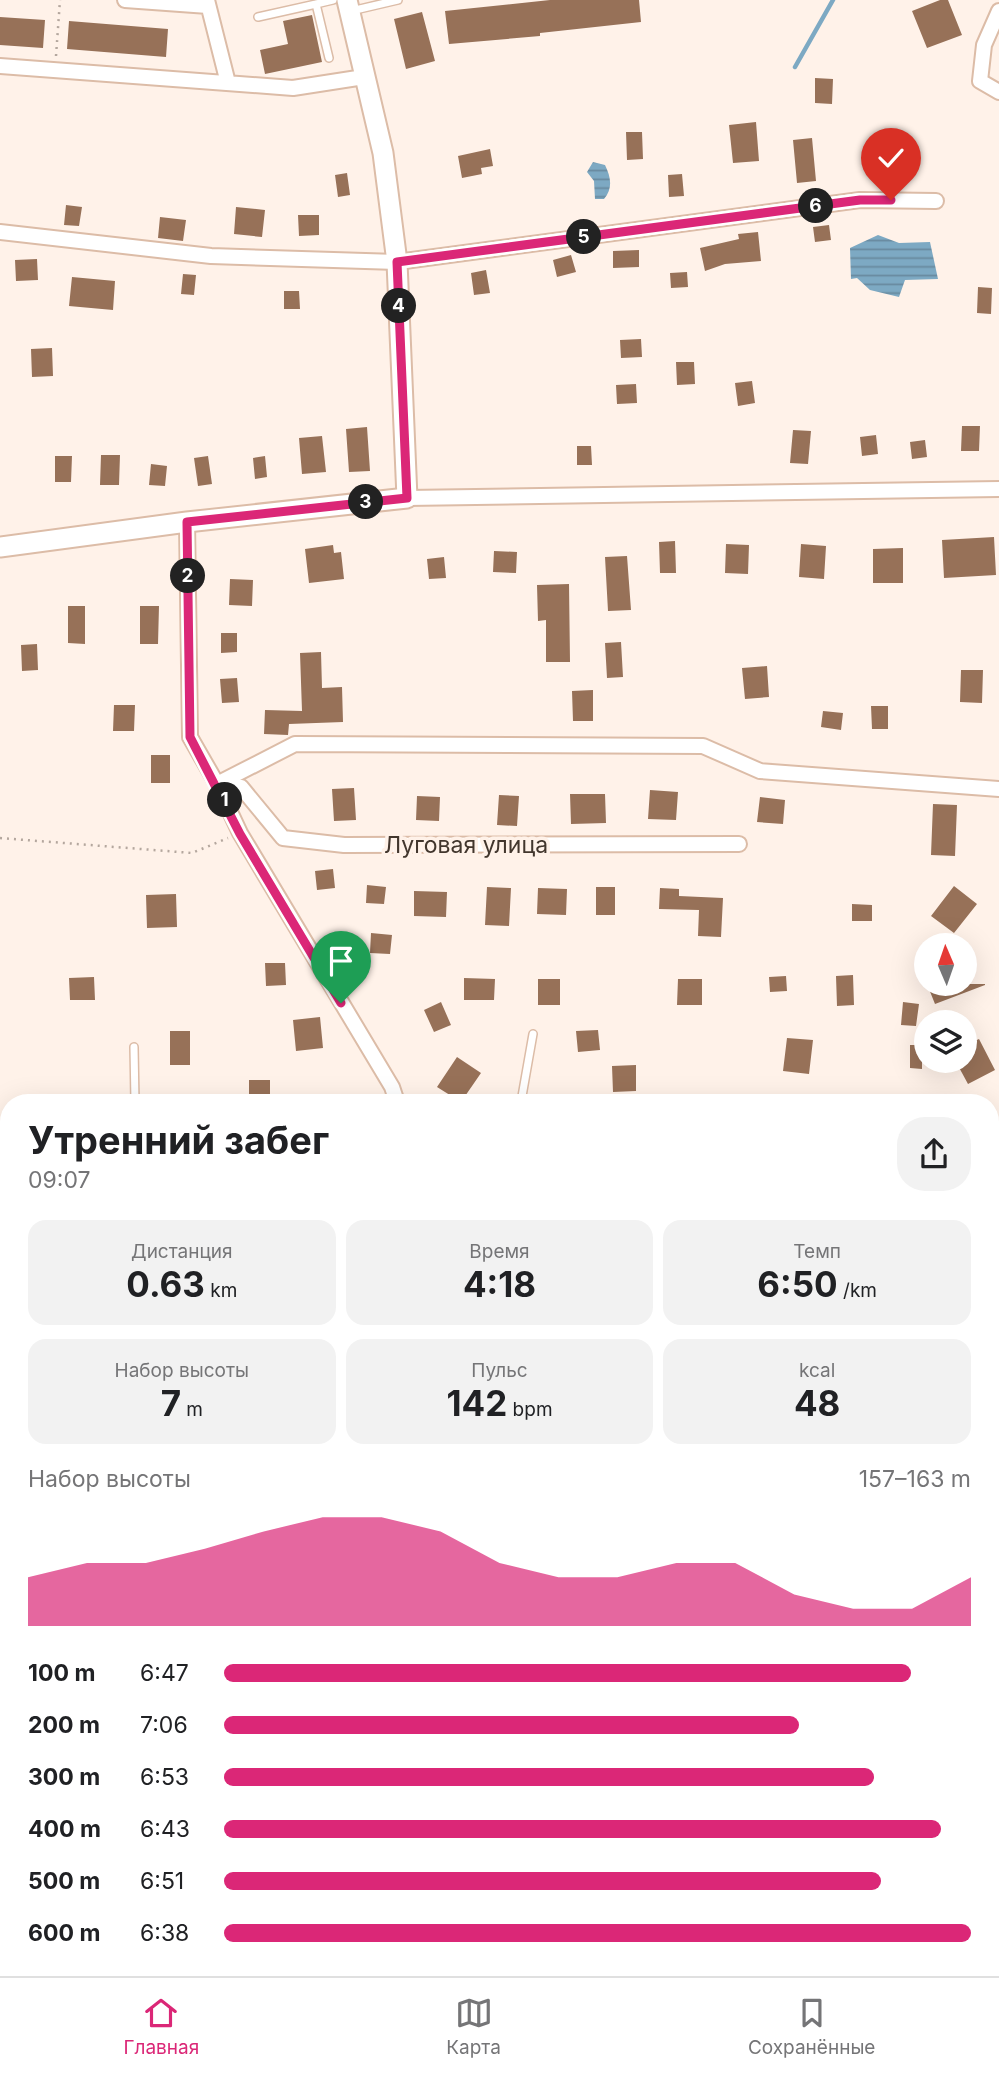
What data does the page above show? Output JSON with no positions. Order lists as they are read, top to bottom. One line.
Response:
{"streets":{"street":["Луговая улица"]},"north":"top","page":{"pins":["6","5","4","3","2","1"],"heading":["Утренний забег","09:07"],"stats":[["Дистанция","0.63 km"],["Время","4:18"],["Темп","6:50 /km"],["Набор высоты","7 m"],["Пульс","142 bpm"],["kcal","48"]],"chart":["Набор высоты","157–163 m"],"list":[{"name":"100 m","note":"6:47"},{"name":"200 m","note":"7:06"},{"name":"300 m","note":"6:53"},{"name":"400 m","note":"6:43"},{"name":"500 m","note":"6:51"},{"name":"600 m","note":"6:38"}],"tabs":["Главная","Карта","Сохранённые"]}}
